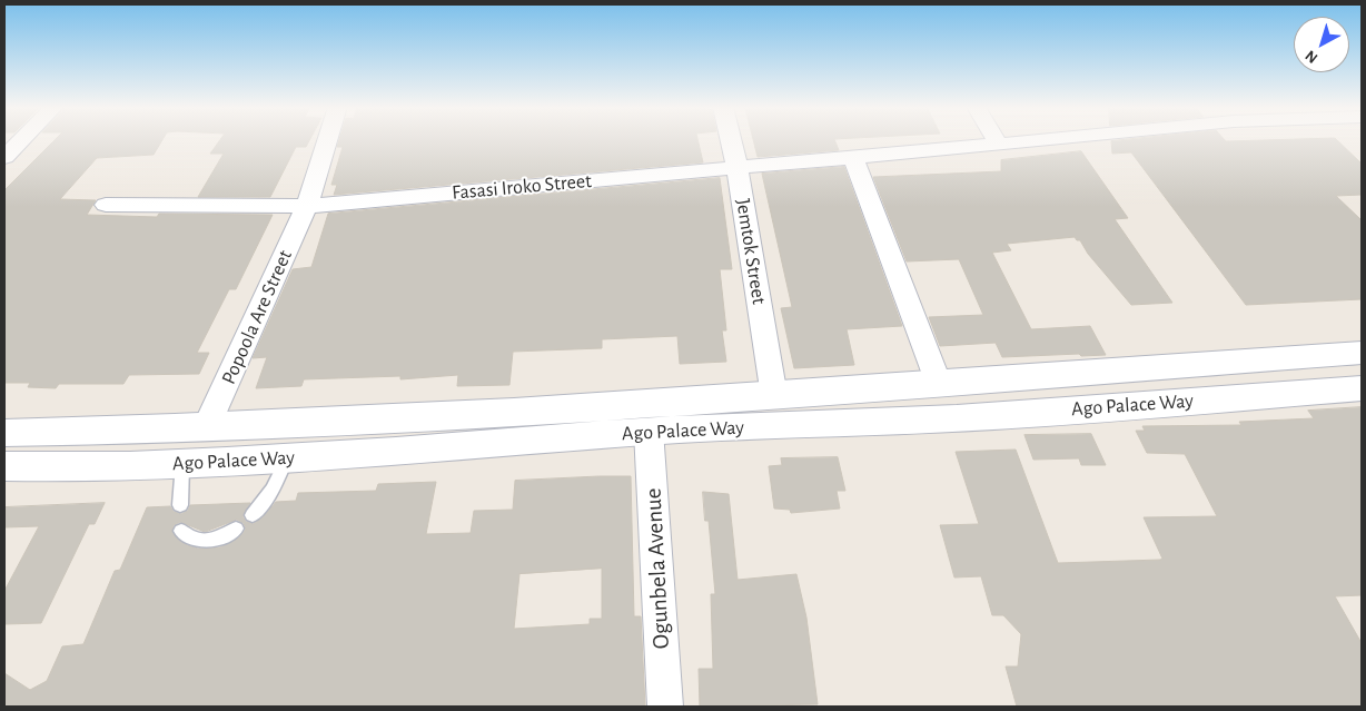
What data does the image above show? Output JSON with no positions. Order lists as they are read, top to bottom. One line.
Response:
{"streets":{"main road":["Ago Palace Way"],"street":["Fasasi Iroko Street","Jemtok Street","Popoola Are Street","Ogunbela Avenue"]},"crossings":[["Fasasi Iroko Street","Jemtok Street"],["Fasasi Iroko Street","Popoola Are Street"],["Jemtok Street","Ago Palace Way"],["Popoola Are Street","Ago Palace Way"],["Ago Palace Way","Ogunbela Avenue"]],"north":"bottom left"}
